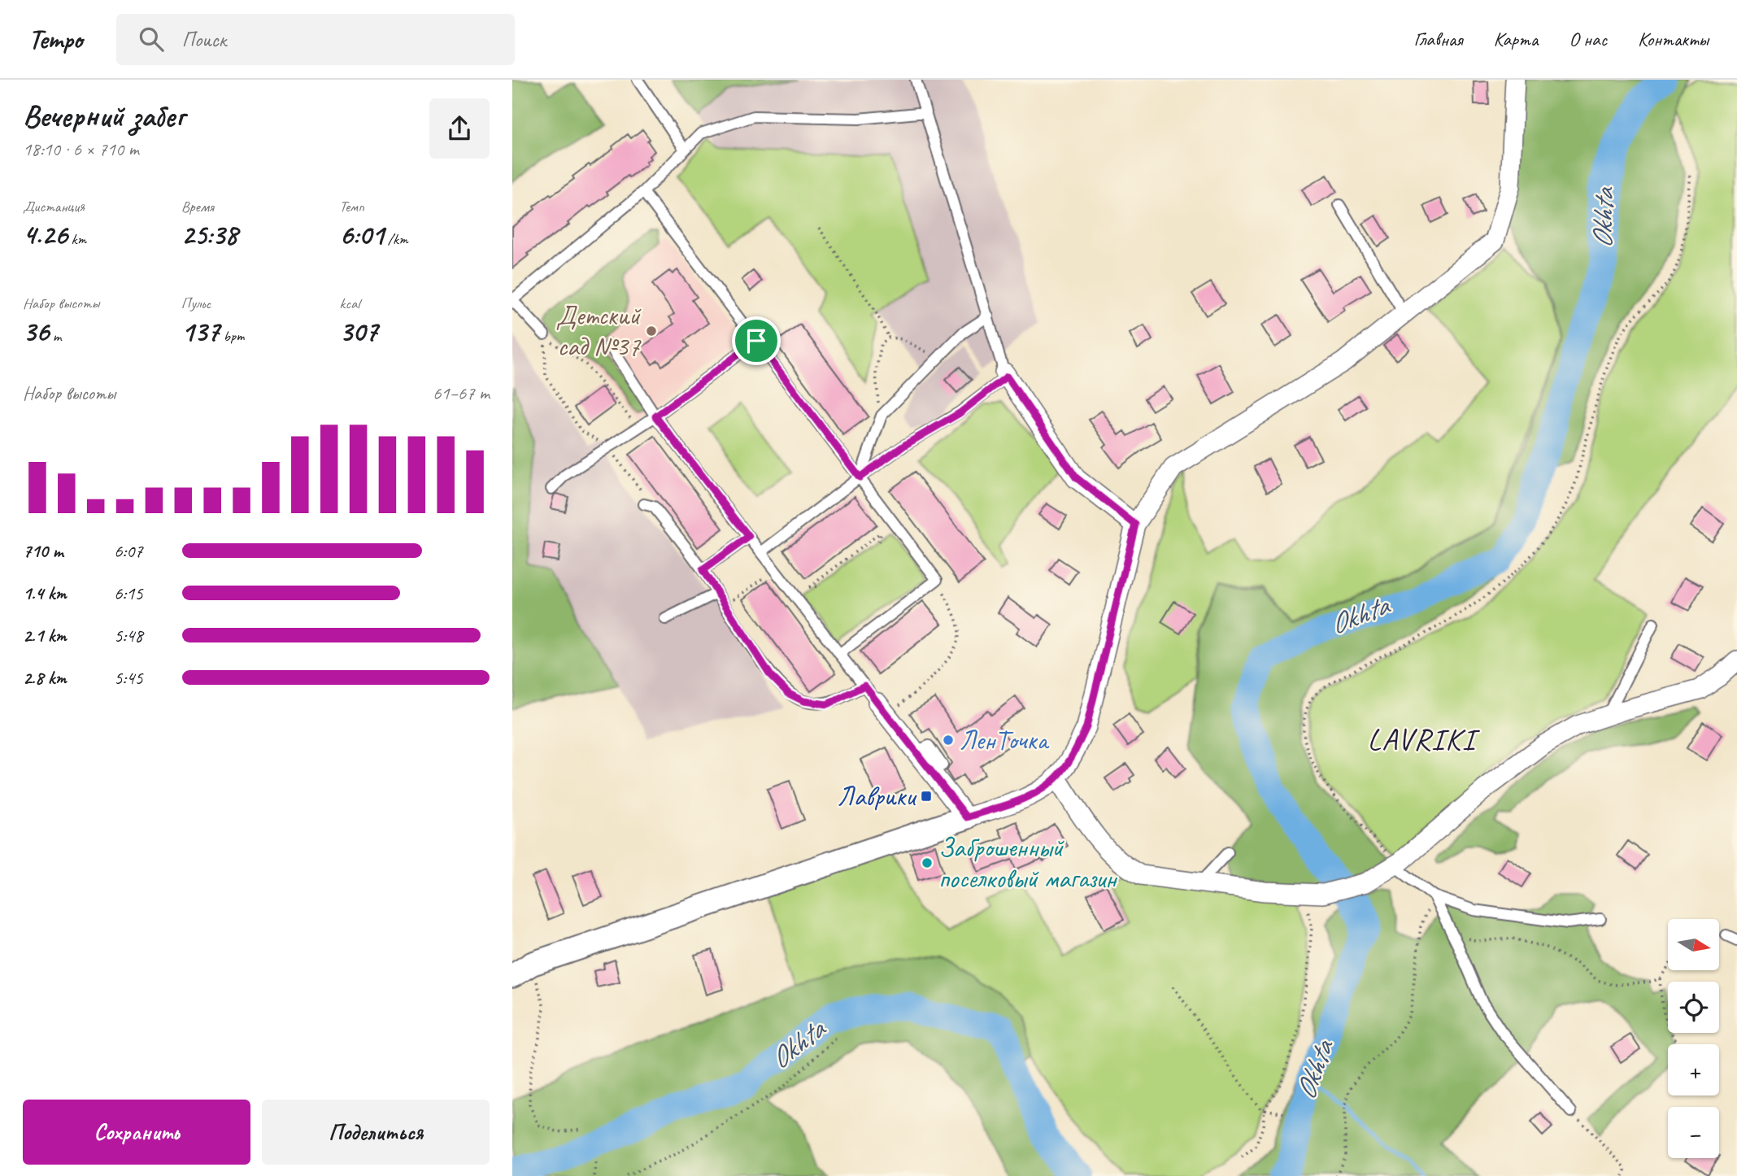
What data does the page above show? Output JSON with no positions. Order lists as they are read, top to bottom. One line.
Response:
{"districts":["LAVRIKI"],"water":["Okhta"],"places":{"other":["Детский сад №37","ЛенТочка","Заброшенный поселковый магазин"],"transit":["Лаврики"]},"north":"right","page":{"header":"Tempo","search":"Поиск","nav":["Главная","Карта","О нас","Контакты"],"heading":["Вечерний забег","18:10 · 6 × 710 m"],"stats":[["Дистанция","4.26 km"],["Время","25:38"],["Темп","6:01 /km"],["Набор высоты","36 m"],["Пульс","137 bpm"],["kcal","307"]],"chart":["Набор высоты","61–67 m"],"list":[{"name":"710 m","note":"6:07"},{"name":"1.4 km","note":"6:15"},{"name":"2.1 km","note":"5:48"},{"name":"2.8 km","note":"5:45"}],"map_buttons":["+","−"],"buttons":["Сохранить","Поделиться"]}}
